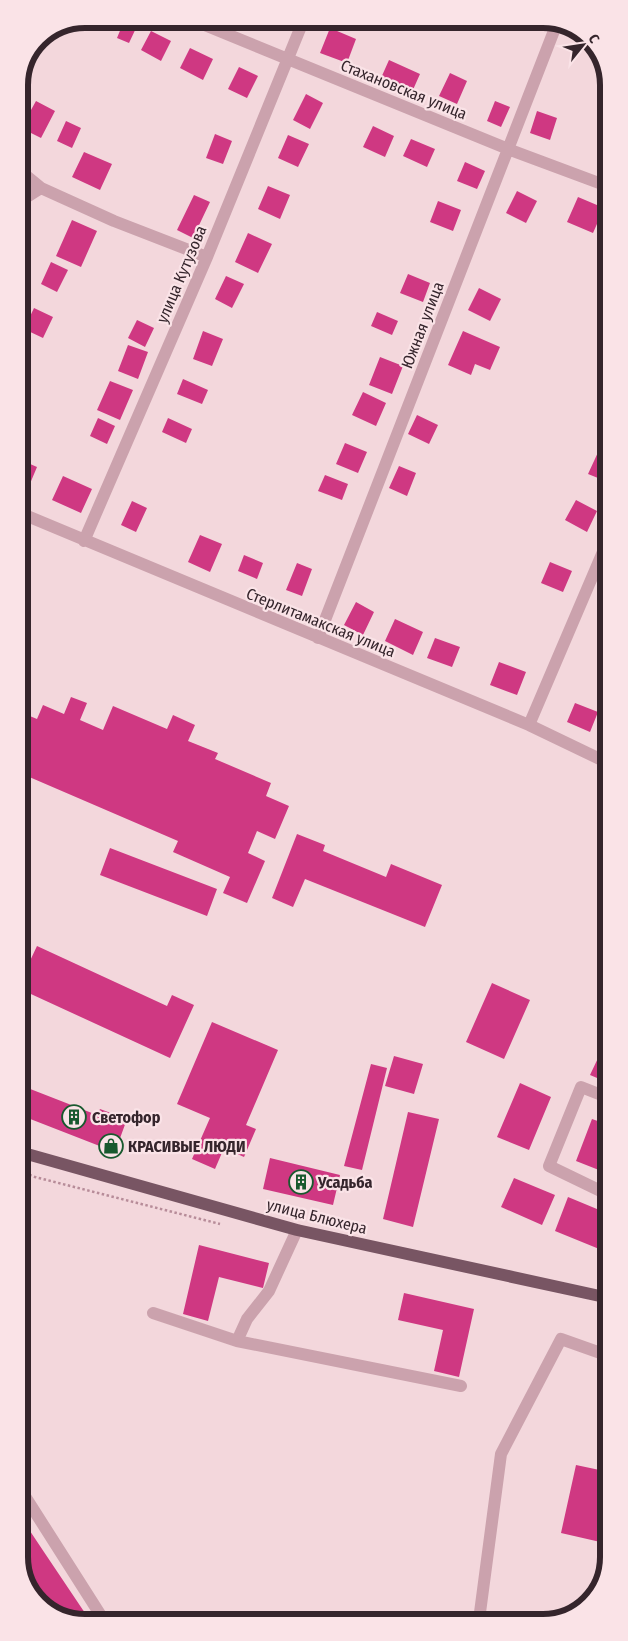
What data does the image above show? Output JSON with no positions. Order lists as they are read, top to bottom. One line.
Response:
{"streets":{"main road":["улица Блюхера"],"street":["Стахановская улица","улица Кутузова","Южная улица","Стерлитамакская улица"]},"crossings":[["Стахановская улица","улица Кутузова"],["Стахановская улица","Южная улица"],["улица Кутузова","Стерлитамакская улица"],["Южная улица","Стерлитамакская улица"]],"places":{"building":["Светофор","Усадьба"],"shop":["КРАСИВЫЕ ЛЮДИ"]},"north":"top right"}
